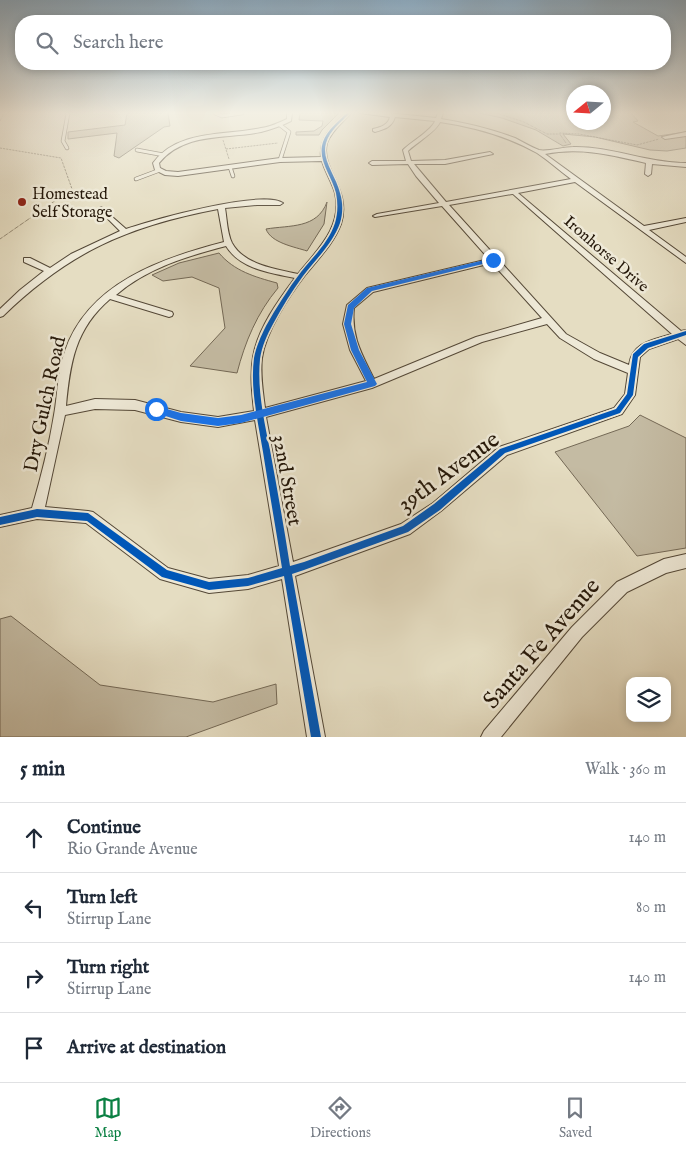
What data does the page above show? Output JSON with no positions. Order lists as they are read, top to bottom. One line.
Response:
{"streets":{"street":["Ironhorse Drive","Dry Gulch Road","39th Avenue","32nd Street","Santa Fe Avenue"]},"crossings":[["Ironhorse Drive","39th Avenue"],["Dry Gulch Road","39th Avenue"],["39th Avenue","32nd Street"]],"places":["Homestead Self Storage"],"north":"left","page":{"search":"Search here","heading":["5 min","Walk · 360 m"],"list":[["Continue","Rio Grande Avenue","140 m"],["Turn left","Stirrup Lane","80 m"],["Turn right","Stirrup Lane","140 m"],"Arrive at destination"],"nav":["Map","Directions","Saved"]}}
